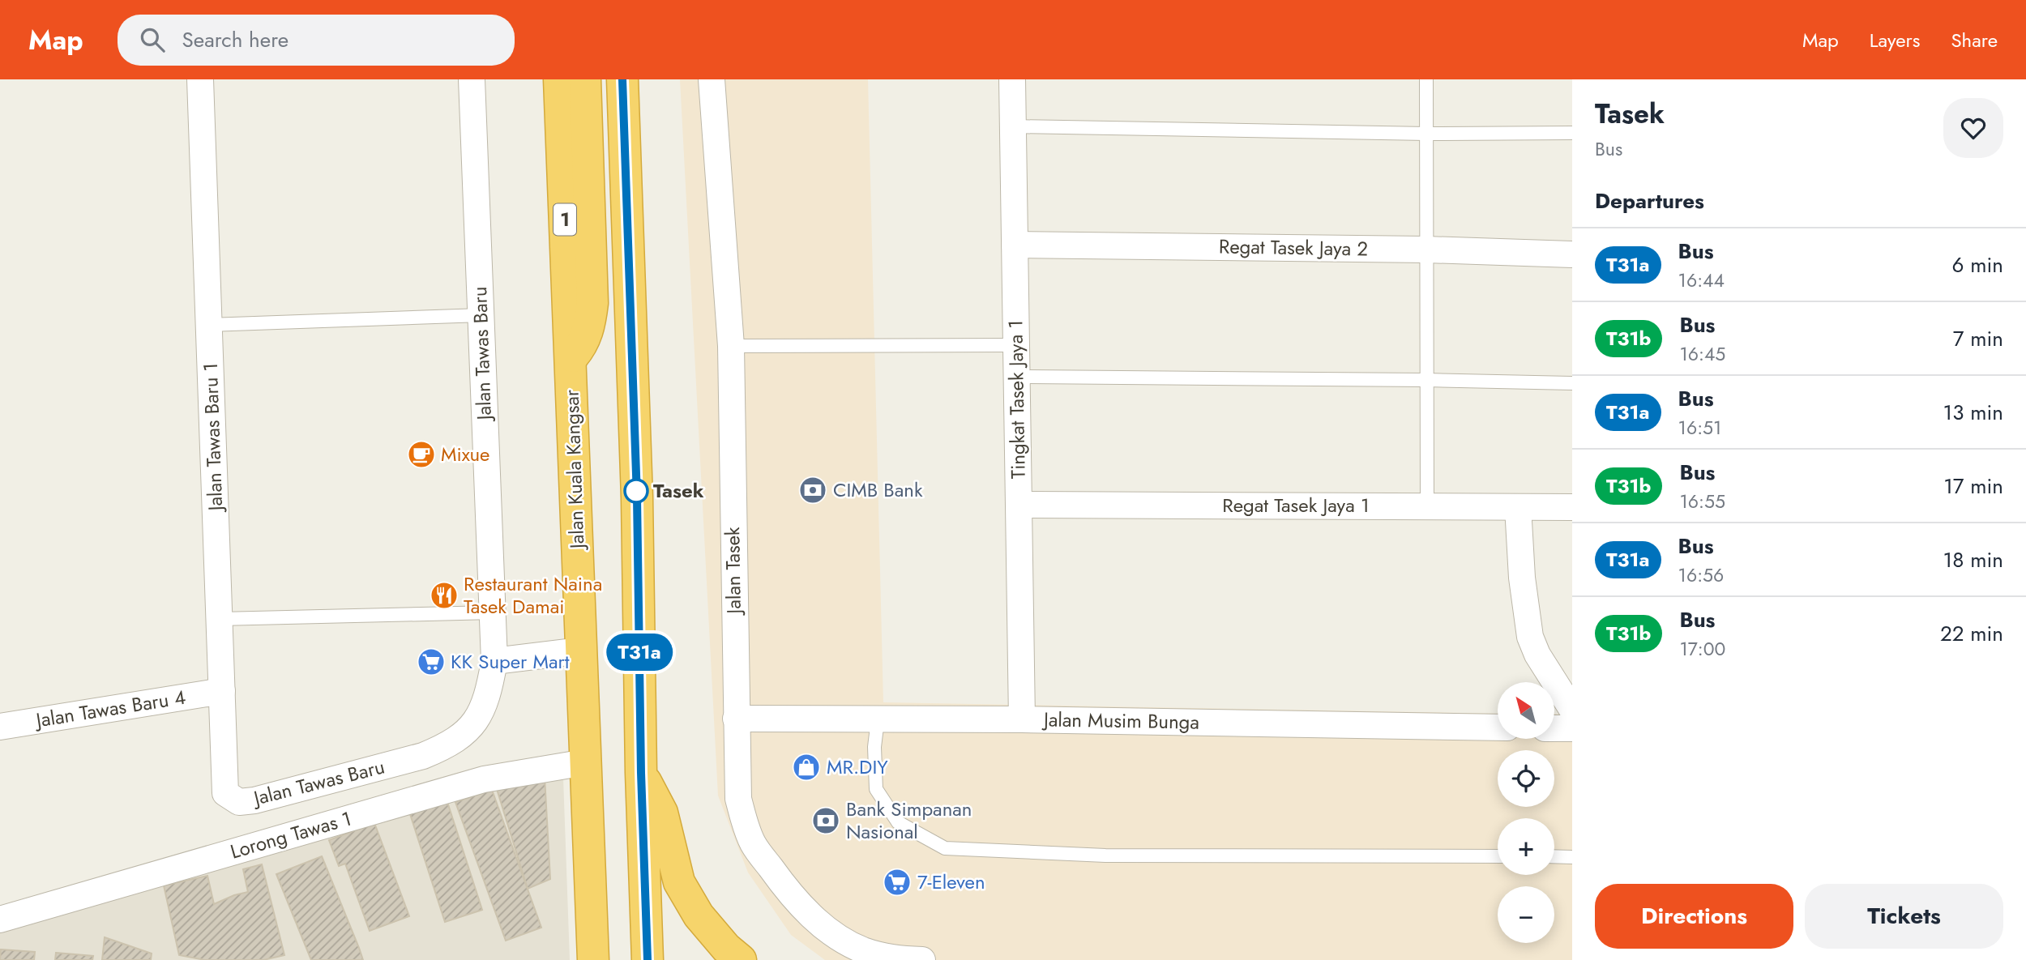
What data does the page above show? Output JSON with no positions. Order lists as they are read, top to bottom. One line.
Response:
{"streets":{"highway":["1","Jalan Kuala Kangsar"],"street":["Regat Tasek Jaya 2","Jalan Tawas Baru","Tingkat Tasek Jaya 1","Jalan Tawas Baru 1","Regat Tasek Jaya 1","Jalan Tasek","Jalan Tawas Baru 4","Jalan Musim Bunga","Lorong Tawas 1"]},"crossings":[["Regat Tasek Jaya 2","Tingkat Tasek Jaya 1"],["Jalan Tawas Baru","Jalan Tawas Baru 1"],["Tingkat Tasek Jaya 1","Regat Tasek Jaya 1"],["Tingkat Tasek Jaya 1","Jalan Musim Bunga"],["Jalan Tawas Baru 1","Jalan Tawas Baru 4"],["Jalan Kuala Kangsar","Lorong Tawas 1"],["Jalan Tasek","Jalan Musim Bunga"]],"places":{"cafe":["Mixue"],"bank":["CIMB Bank","Bank Simpanan Nasional"],"other":["Tasek"],"restaurant":["Restaurant Naina Tasek Damai"],"supermarket":["KK Super Mart","7-Eleven"],"shop":["MR.DIY"]},"lines":["bus line T31a"],"north":"top left","page":{"header":"Map","search":"Search here","nav":["Map","Layers","Share"],"on_map":"T31a","heading":[["Tasek","Bus"],"Departures"],"list":[{"mark":"T31a","name":"Bus","note":"16:44","value":"6 min"},{"mark":"T31b","name":"Bus","note":"16:45","value":"7 min"},{"mark":"T31a","name":"Bus","note":"16:51","value":"13 min"},{"mark":"T31b","name":"Bus","note":"16:55","value":"17 min"},{"mark":"T31a","name":"Bus","note":"16:56","value":"18 min"},{"mark":"T31b","name":"Bus","note":"17:00","value":"22 min"}],"map_buttons":["+","−"],"buttons":["Directions","Tickets"]}}
